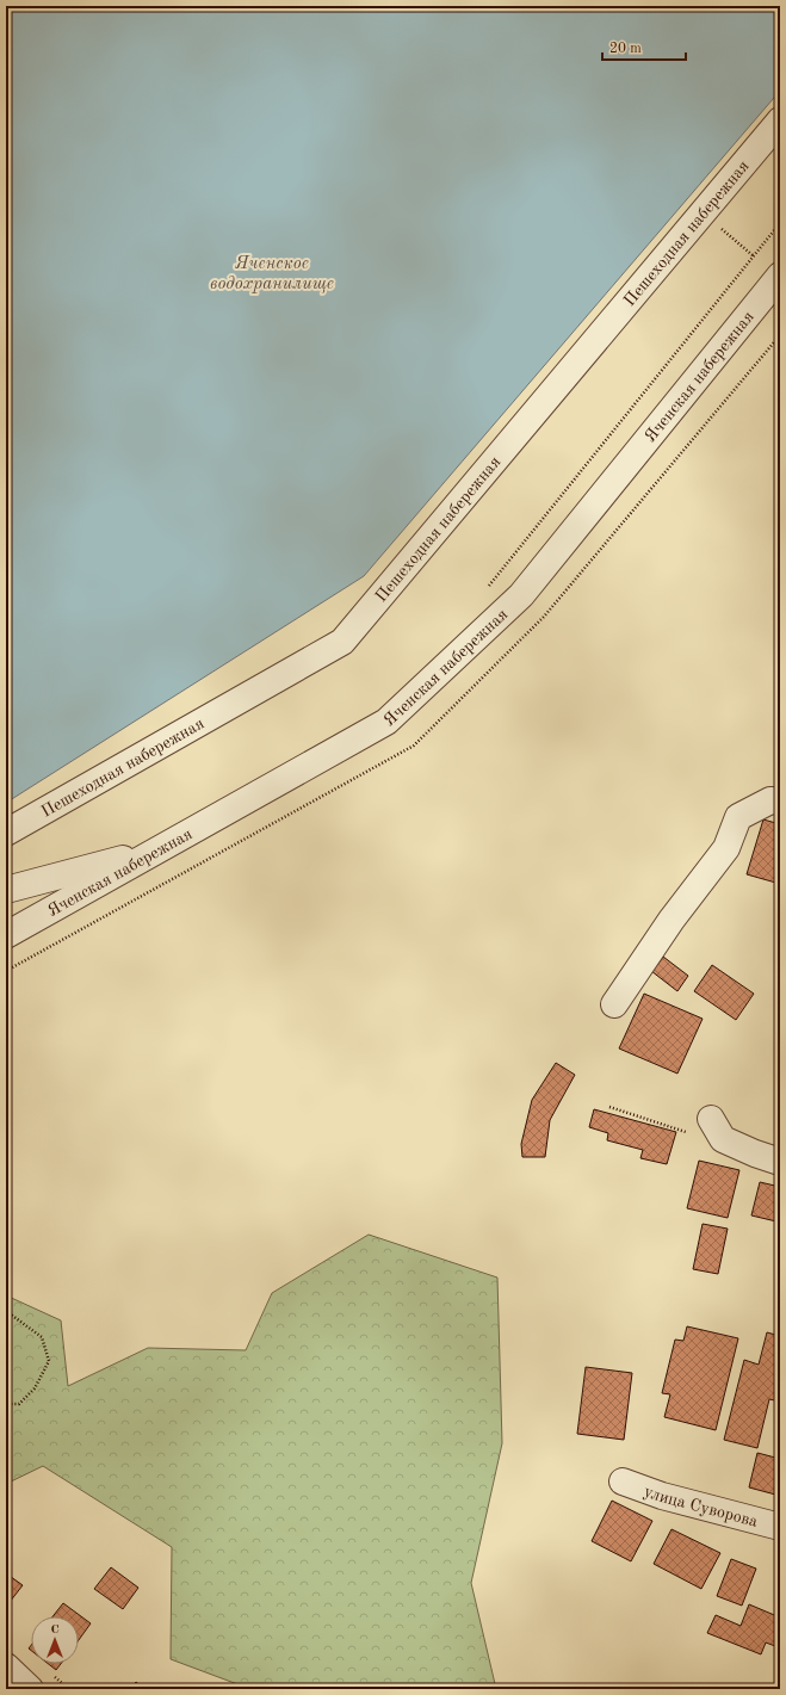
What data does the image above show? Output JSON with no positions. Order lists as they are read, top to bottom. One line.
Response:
{"streets":{"street":["Пешеходная набережная","Яченская набережная","улица Суворова"]},"water":["Яченское водохранилище"],"scale_bar":"20 m","north":"top"}
